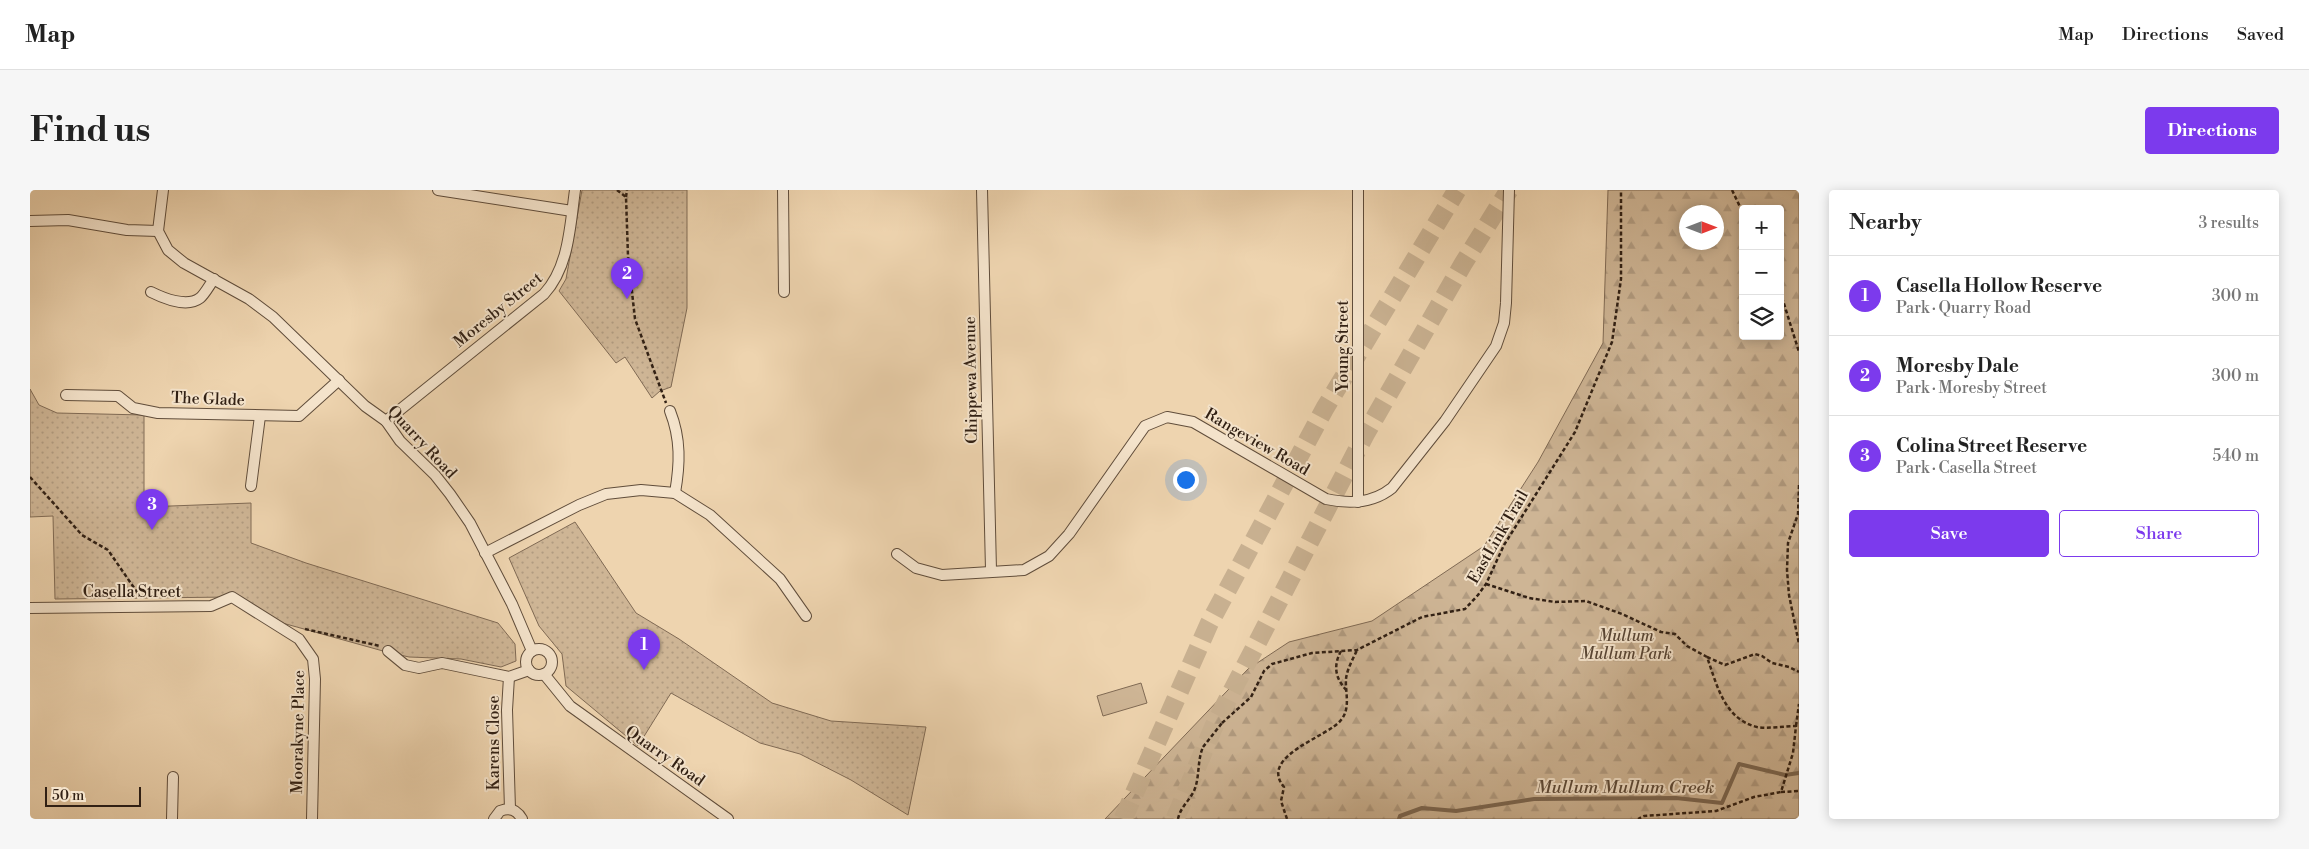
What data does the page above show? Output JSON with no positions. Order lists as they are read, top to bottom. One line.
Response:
{"streets":{"street":["Moresby Street","Young Street","Chippewa Avenue","The Glade","Quarry Road","Rangeview Road","Casella Street","Moorakyne Place","Karens Close"],"path":["EastLink Trail"]},"crossings":[["Moresby Street","Quarry Road"],["Young Street","Rangeview Road"],["Chippewa Avenue","Rangeview Road"],["The Glade","Quarry Road"],["Casella Street","Moorakyne Place"]],"water":["Mullum Mullum Creek"],"parks":["Mullum Mullum Park"],"scale_bar":"50 m","north":"right","page":{"header":"Map","nav":["Map","Directions","Saved"],"buttons":["Directions",["Save","Share"]],"title":"Find us","heading":["Nearby","3 results"],"map_buttons":["+","−"],"list":[{"mark":"1","name":"Casella Hollow Reserve","note":"Park · Quarry Road","value":"300 m"},{"mark":"2","name":"Moresby Dale","note":"Park · Moresby Street","value":"300 m"},{"mark":"3","name":"Colina Street Reserve","note":"Park · Casella Street","value":"540 m"}],"pins":["2","3","1"],"scale":"50 m"}}
